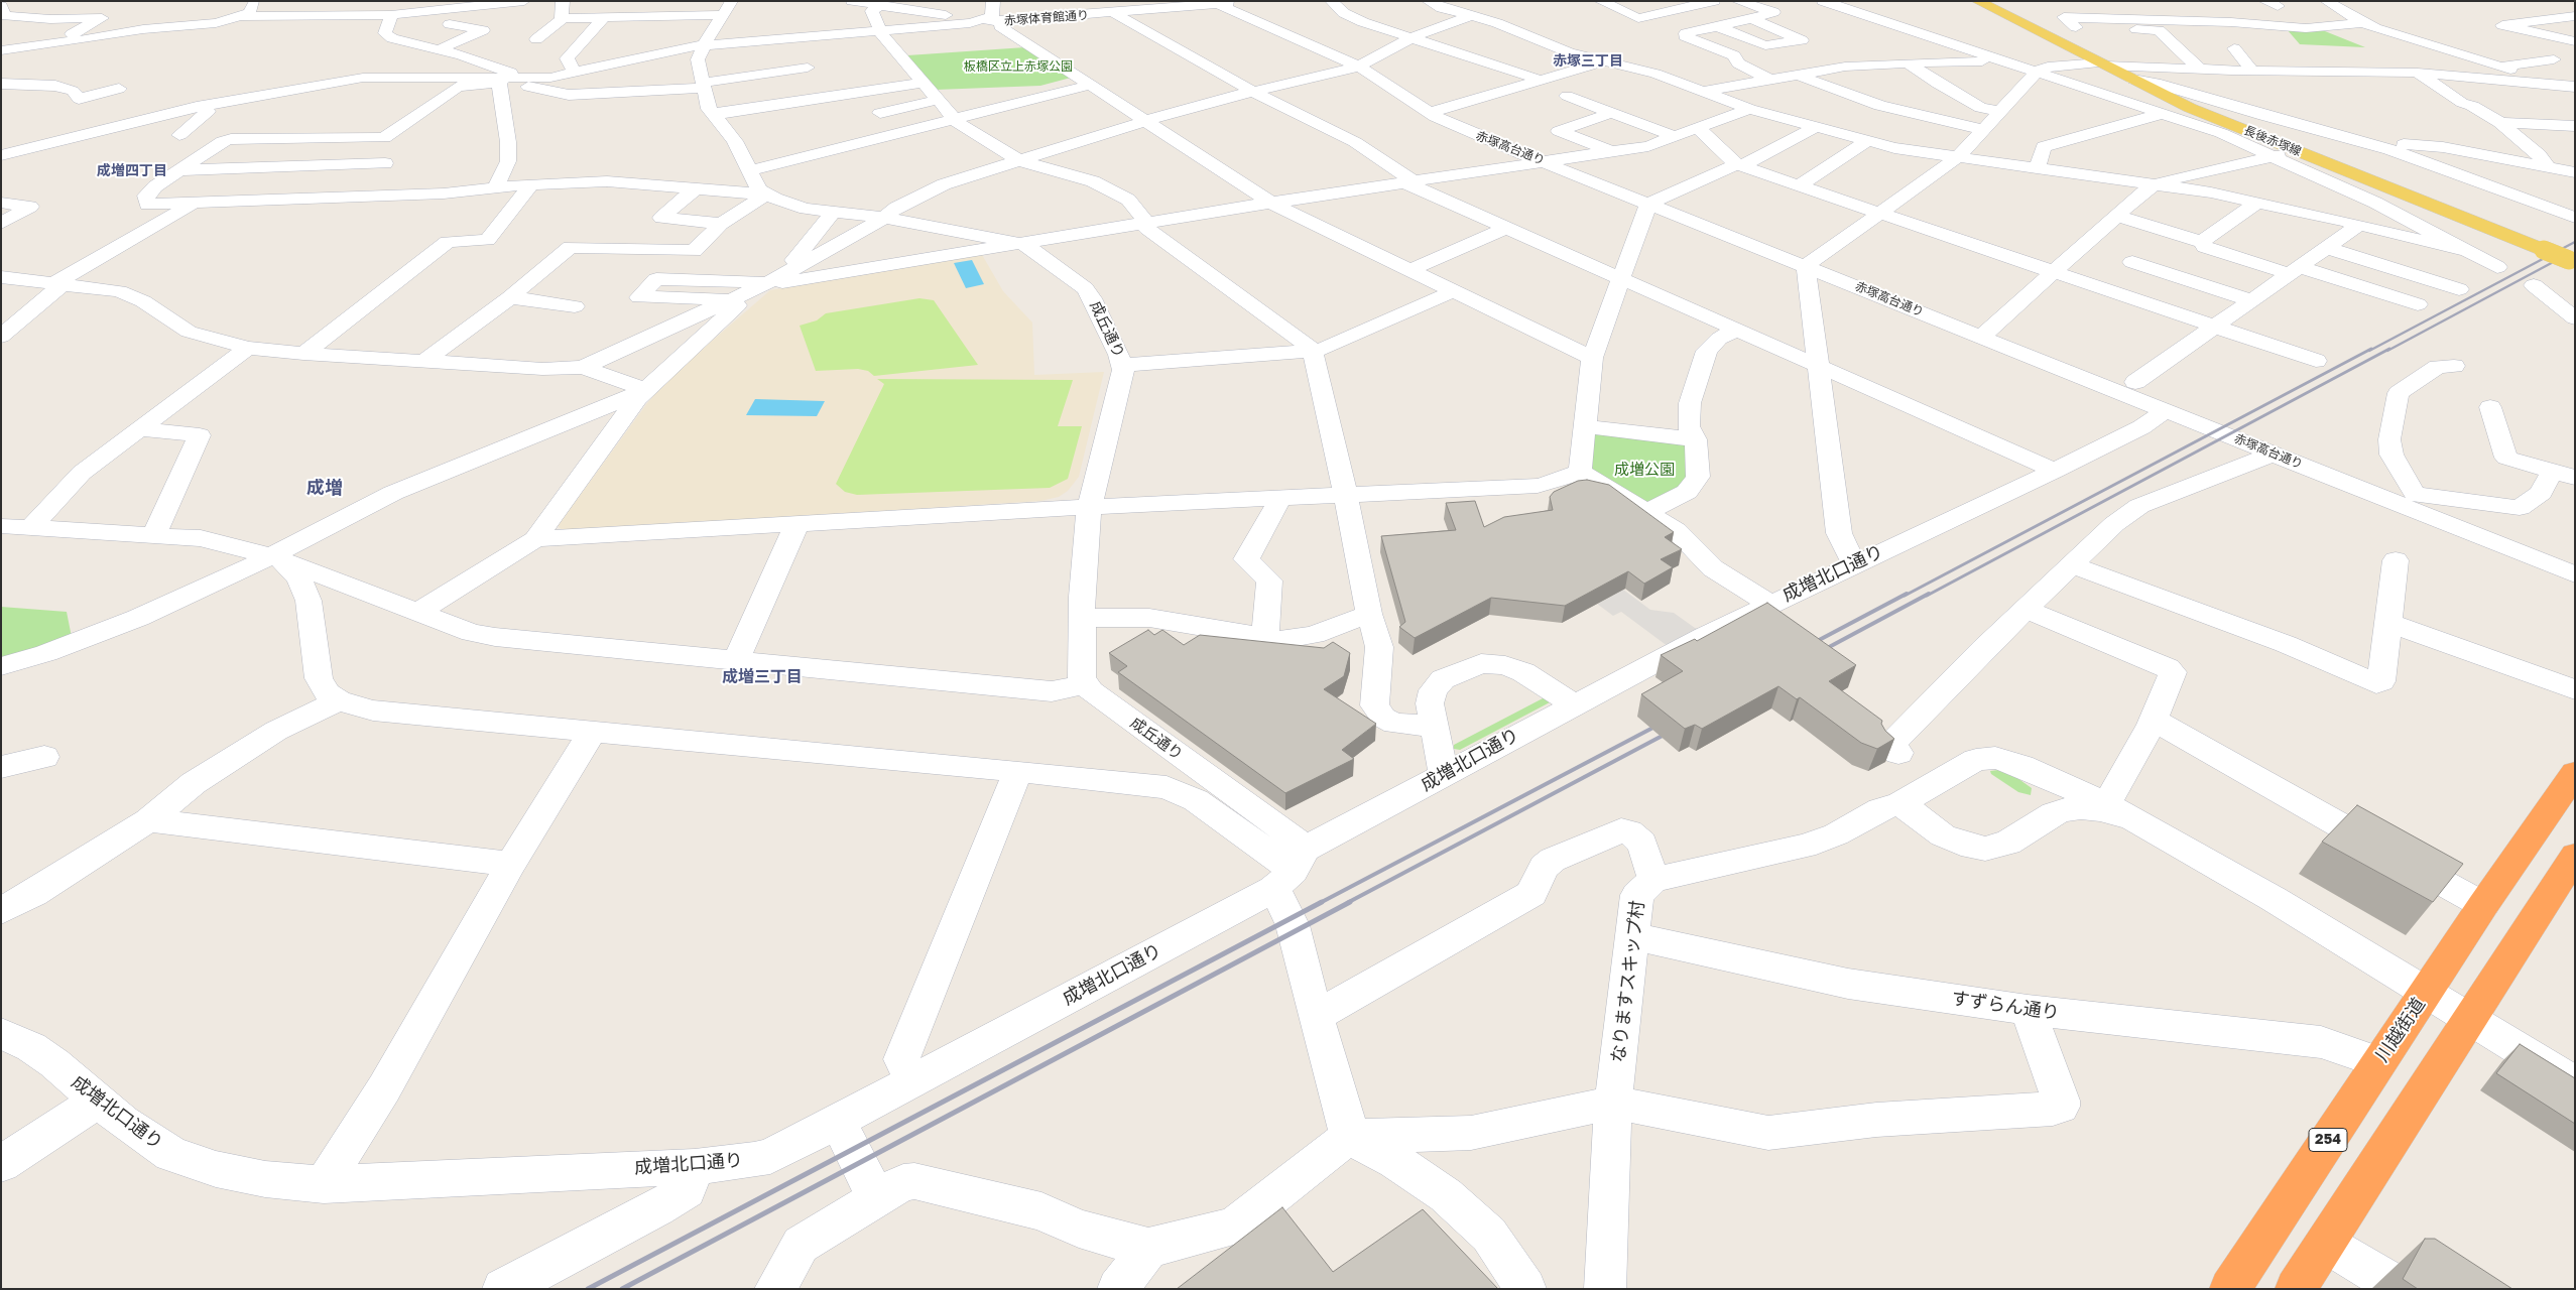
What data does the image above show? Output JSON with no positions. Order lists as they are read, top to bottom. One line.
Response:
{"streets":{"highway":["川越街道","254"],"main road":["長後赤塚線"],"street":["赤塚体育館通り","赤塚高台通り","成丘通り","成増北口通り","なりますスキップ村","すずらん通り"]},"crossings":[["赤塚体育館通り","赤塚高台通り"],["赤塚高台通り","成増北口通り"],["成丘通り","成増北口通り"],["なりますスキップ村","すずらん通り"],["すずらん通り","川越街道"]],"districts":["赤塚三丁目","成増四丁目","成増","成増三丁目"],"parks":["板橋区立上赤塚公園","成増公園"]}
